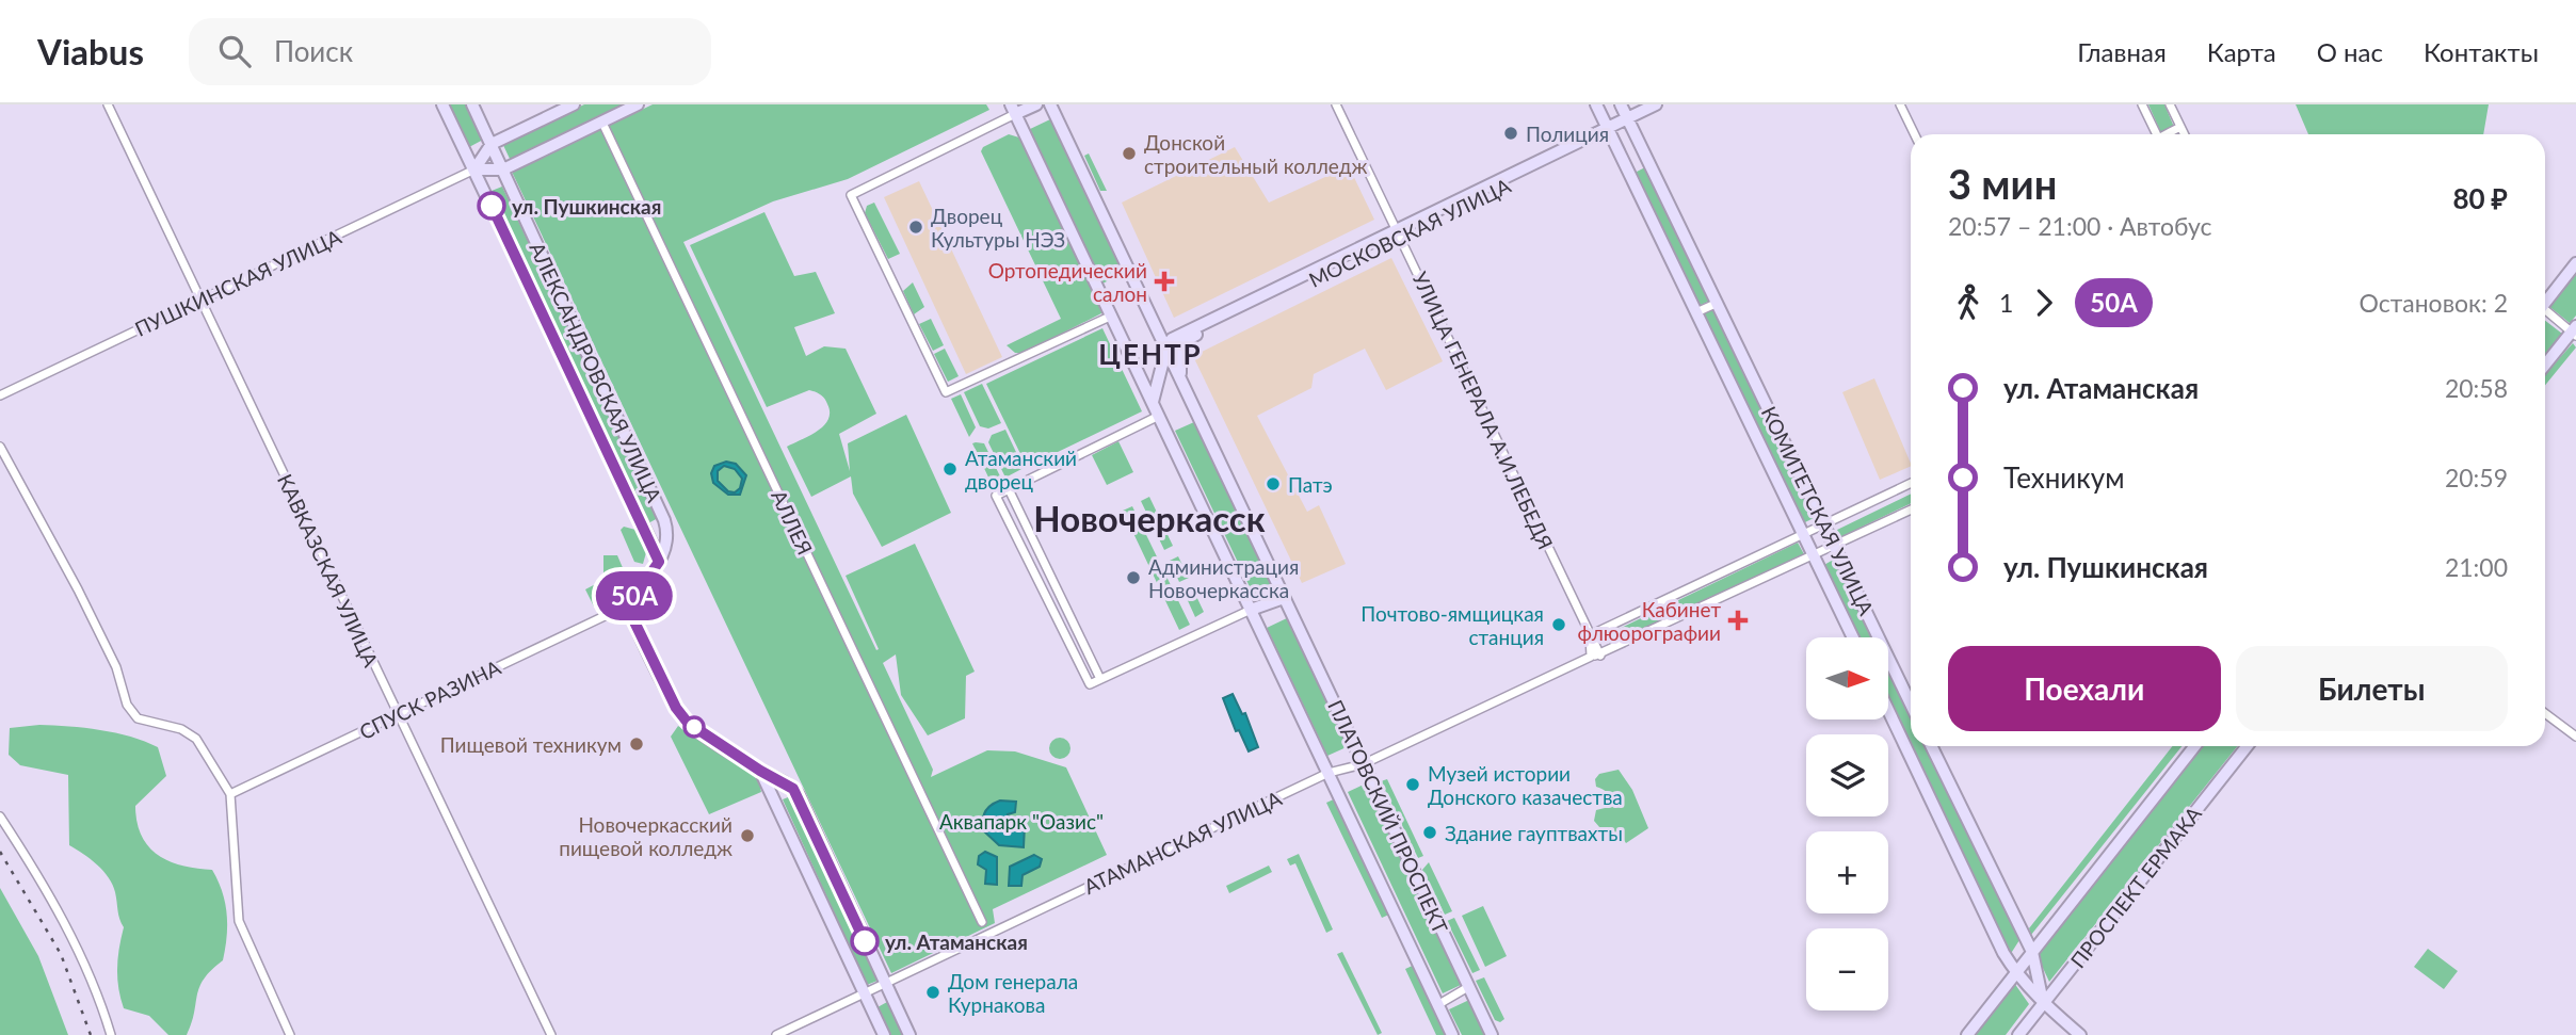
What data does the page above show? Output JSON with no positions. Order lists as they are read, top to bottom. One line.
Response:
{"streets":{"street":["МОСКОВСКАЯ УЛИЦА","ПУШКИНСКАЯ УЛИЦА","АЛЕКСАНДРОВСКАЯ УЛИЦА","УЛИЦА ГЕНЕРАЛА А.И.ЛЕБЕДЯ","КОМИТЕТСКАЯ УЛИЦА","АЛЛЕЯ","КАВКАЗСКАЯ УЛИЦА","СПУСК РАЗИНА","ПЛАТОВСКИЙ ПРОСПЕКТ","АТАМАНСКАЯ УЛИЦА","ПРОСПЕКТ ЕРМАКА"]},"crossings":[["МОСКОВСКАЯ УЛИЦА","УЛИЦА ГЕНЕРАЛА А.И.ЛЕБЕДЯ"],["МОСКОВСКАЯ УЛИЦА","КОМИТЕТСКАЯ УЛИЦА"],["МОСКОВСКАЯ УЛИЦА","ПЛАТОВСКИЙ ПРОСПЕКТ"],["ПУШКИНСКАЯ УЛИЦА","АЛЕКСАНДРОВСКАЯ УЛИЦА"],["ПУШКИНСКАЯ УЛИЦА","АЛЛЕЯ"],["ПУШКИНСКАЯ УЛИЦА","КАВКАЗСКАЯ УЛИЦА"],["АЛЕКСАНДРОВСКАЯ УЛИЦА","СПУСК РАЗИНА"],["КОМИТЕТСКАЯ УЛИЦА","АТАМАНСКАЯ УЛИЦА"],["КАВКАЗСКАЯ УЛИЦА","СПУСК РАЗИНА"],["ПЛАТОВСКИЙ ПРОСПЕКТ","АТАМАНСКАЯ УЛИЦА"]],"districts":["ЦЕНТР","Новочеркасск"],"parks":["Аквапарк \"Оазис\""],"places":{"other":["Полиция","Донской строительный колледж","ул. Пушкинская","Дворец Культуры НЭЗ","Атаманский дворец","Патэ","Администрация Новочеркасска","Почтово-ямщицкая станция","Пищевой техникум","Музей истории Донского казачества","Здание гауптвахты","Новочеркасский пищевой колледж","ул. Атаманская","Дом генерала Курнакова"],"health":["Ортопедический салон","Кабинет флюорографии"]},"lines":["bus line 50А"],"north":"right","page":{"header":"Viabus","search":"Поиск","nav":["Главная","Карта","О нас","Контакты"],"on_map":"50А","heading":["3 мин","20:57 – 21:00 · Автобус","80 ₽"],"legs":["1","50А","Остановок: 2"],"list":[{"name":"ул. Атаманская","value":"20:58"},{"name":"Техникум","value":"20:59"},{"name":"ул. Пушкинская","value":"21:00"}],"buttons":["Поехали","Билеты"],"map_buttons":["+","−"]}}
